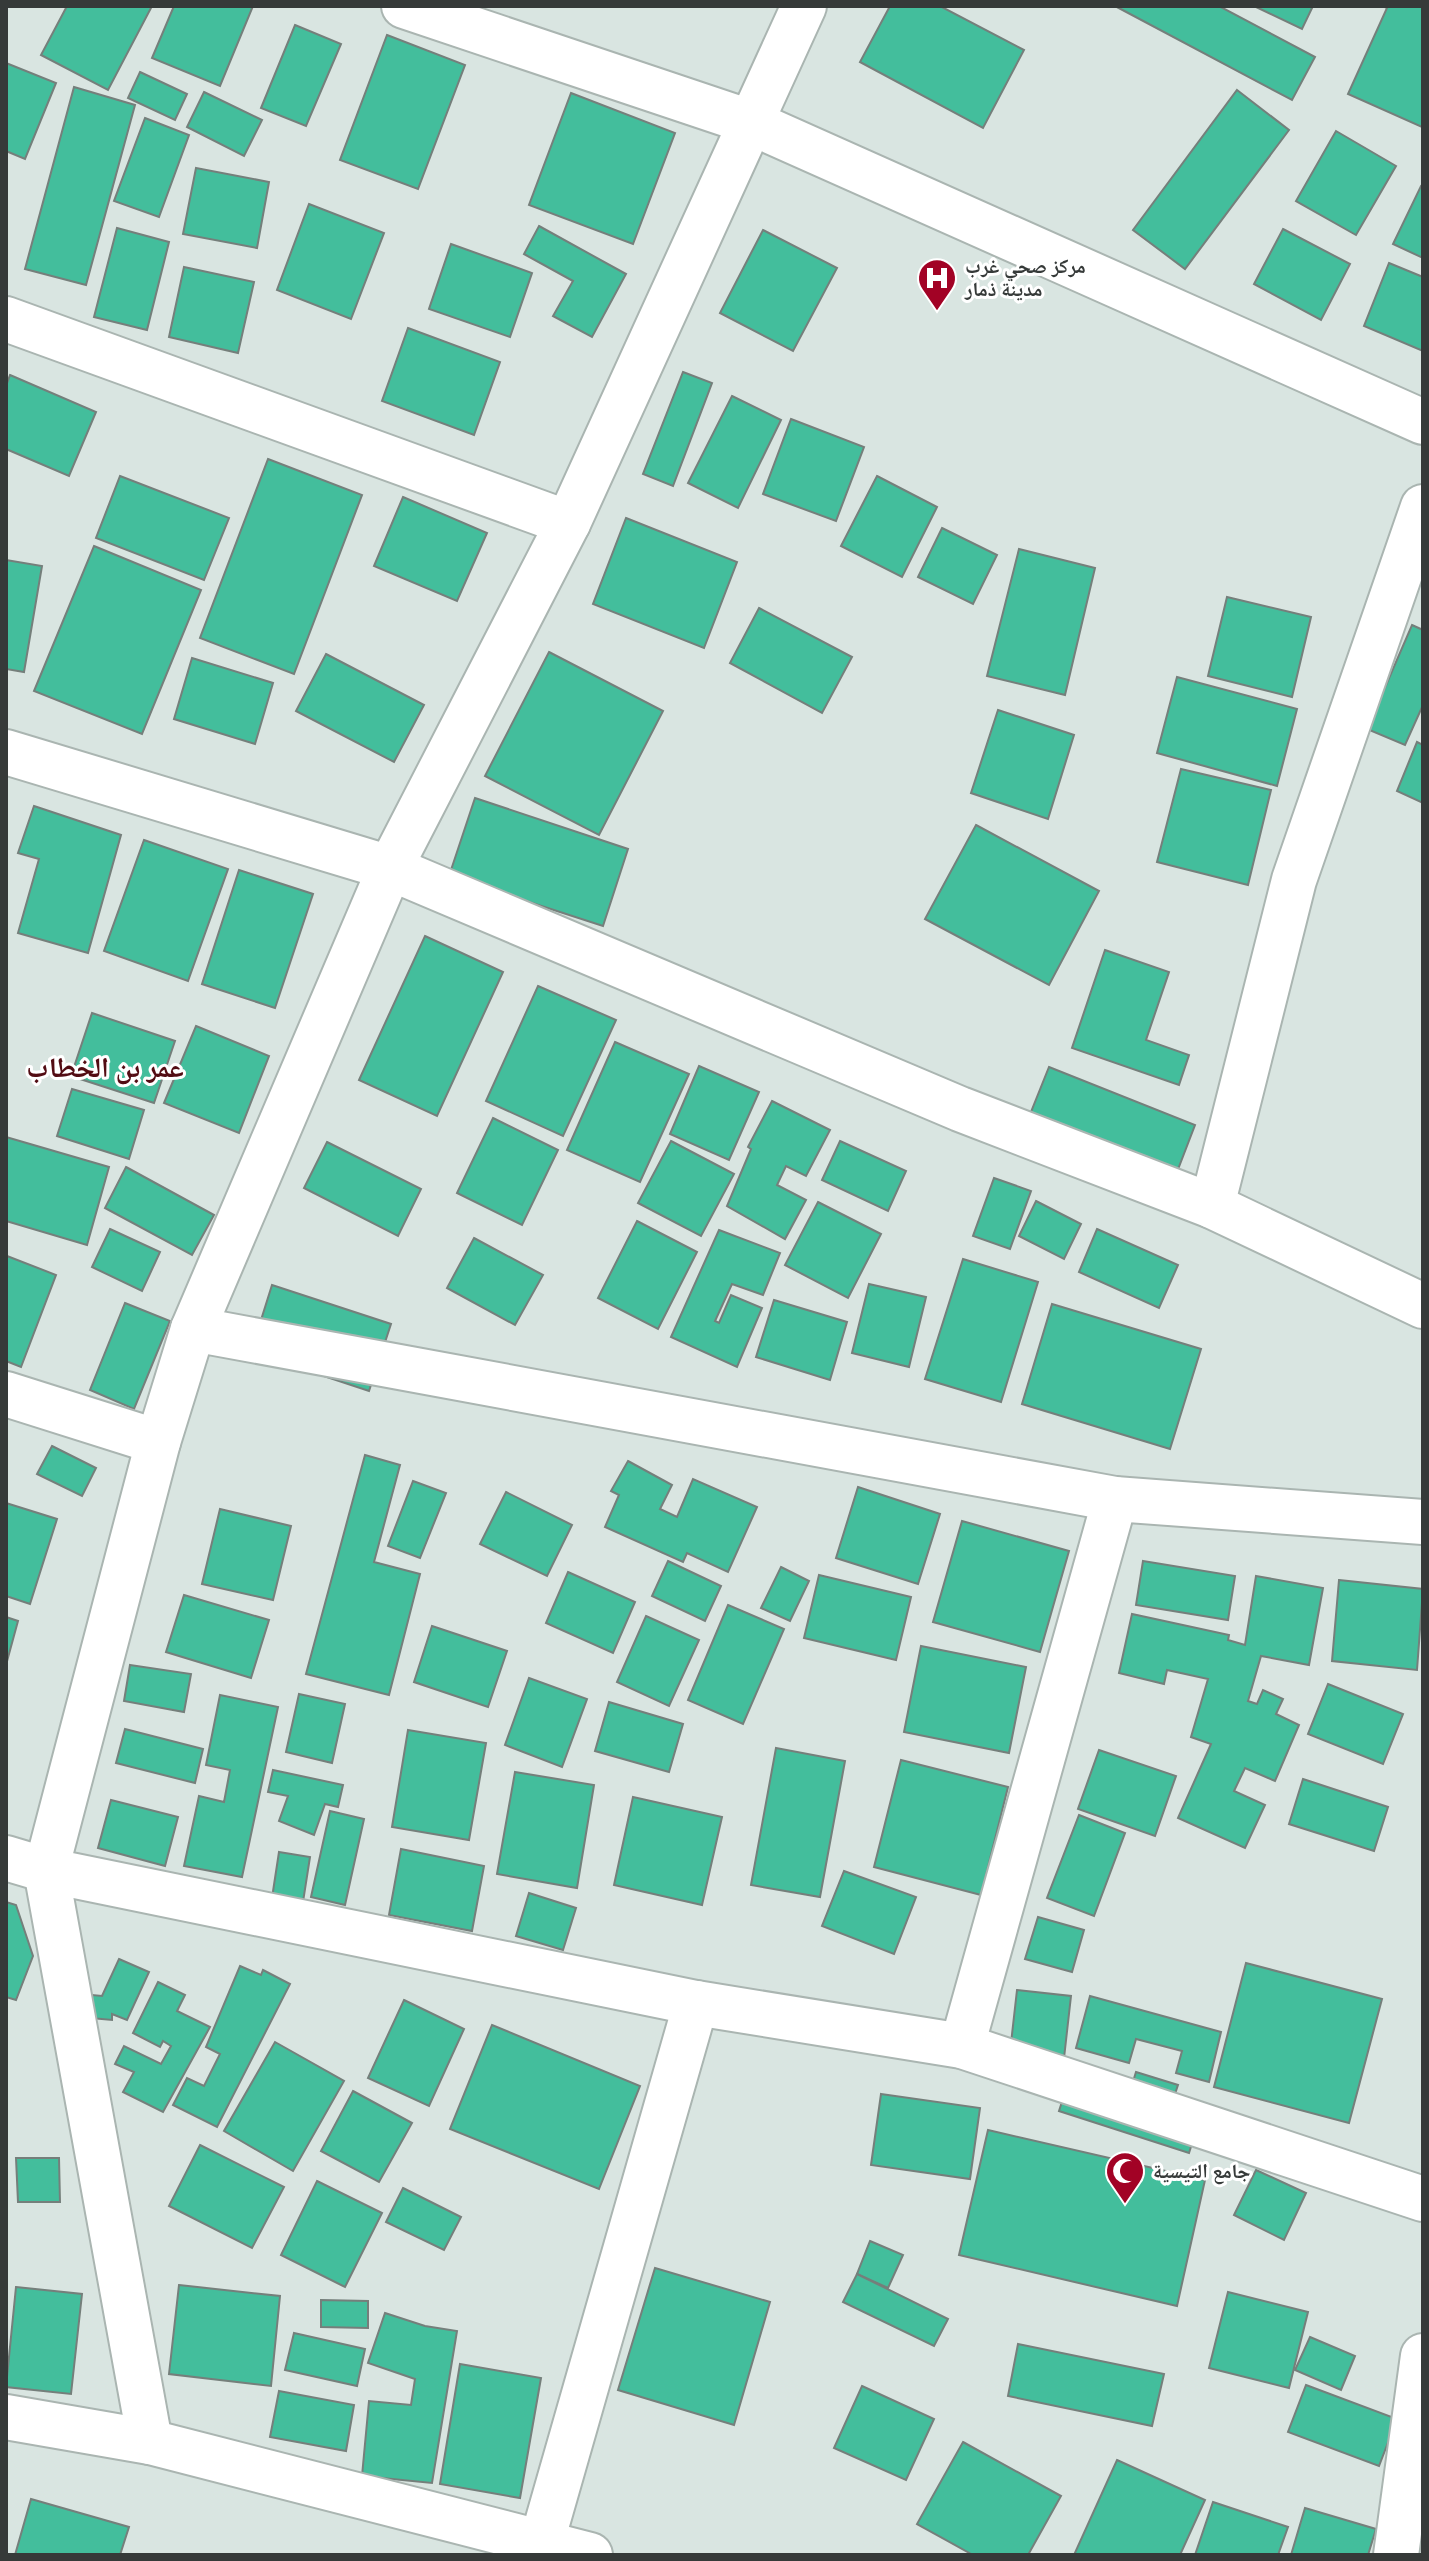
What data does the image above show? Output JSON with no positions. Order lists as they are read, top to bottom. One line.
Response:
{"districts":["عمر بن الخطاب"],"places":{"hospital":["مركز صحي غرب مدينة ذمار"],"mosque":["جامع التيسية"]}}
